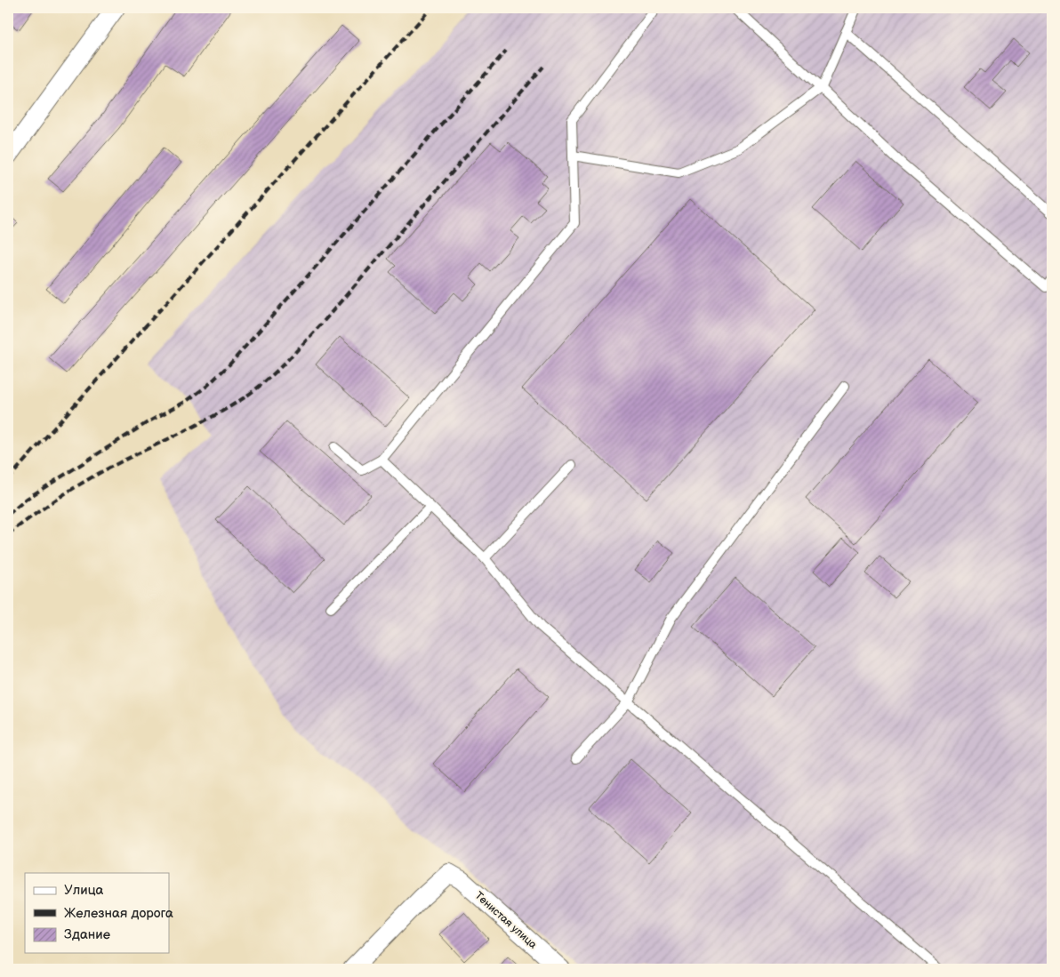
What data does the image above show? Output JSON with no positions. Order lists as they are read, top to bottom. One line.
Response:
{"streets":{"street":["Тенистая улица"]},"legend":["Улица","Железная дорога","Здание"]}
